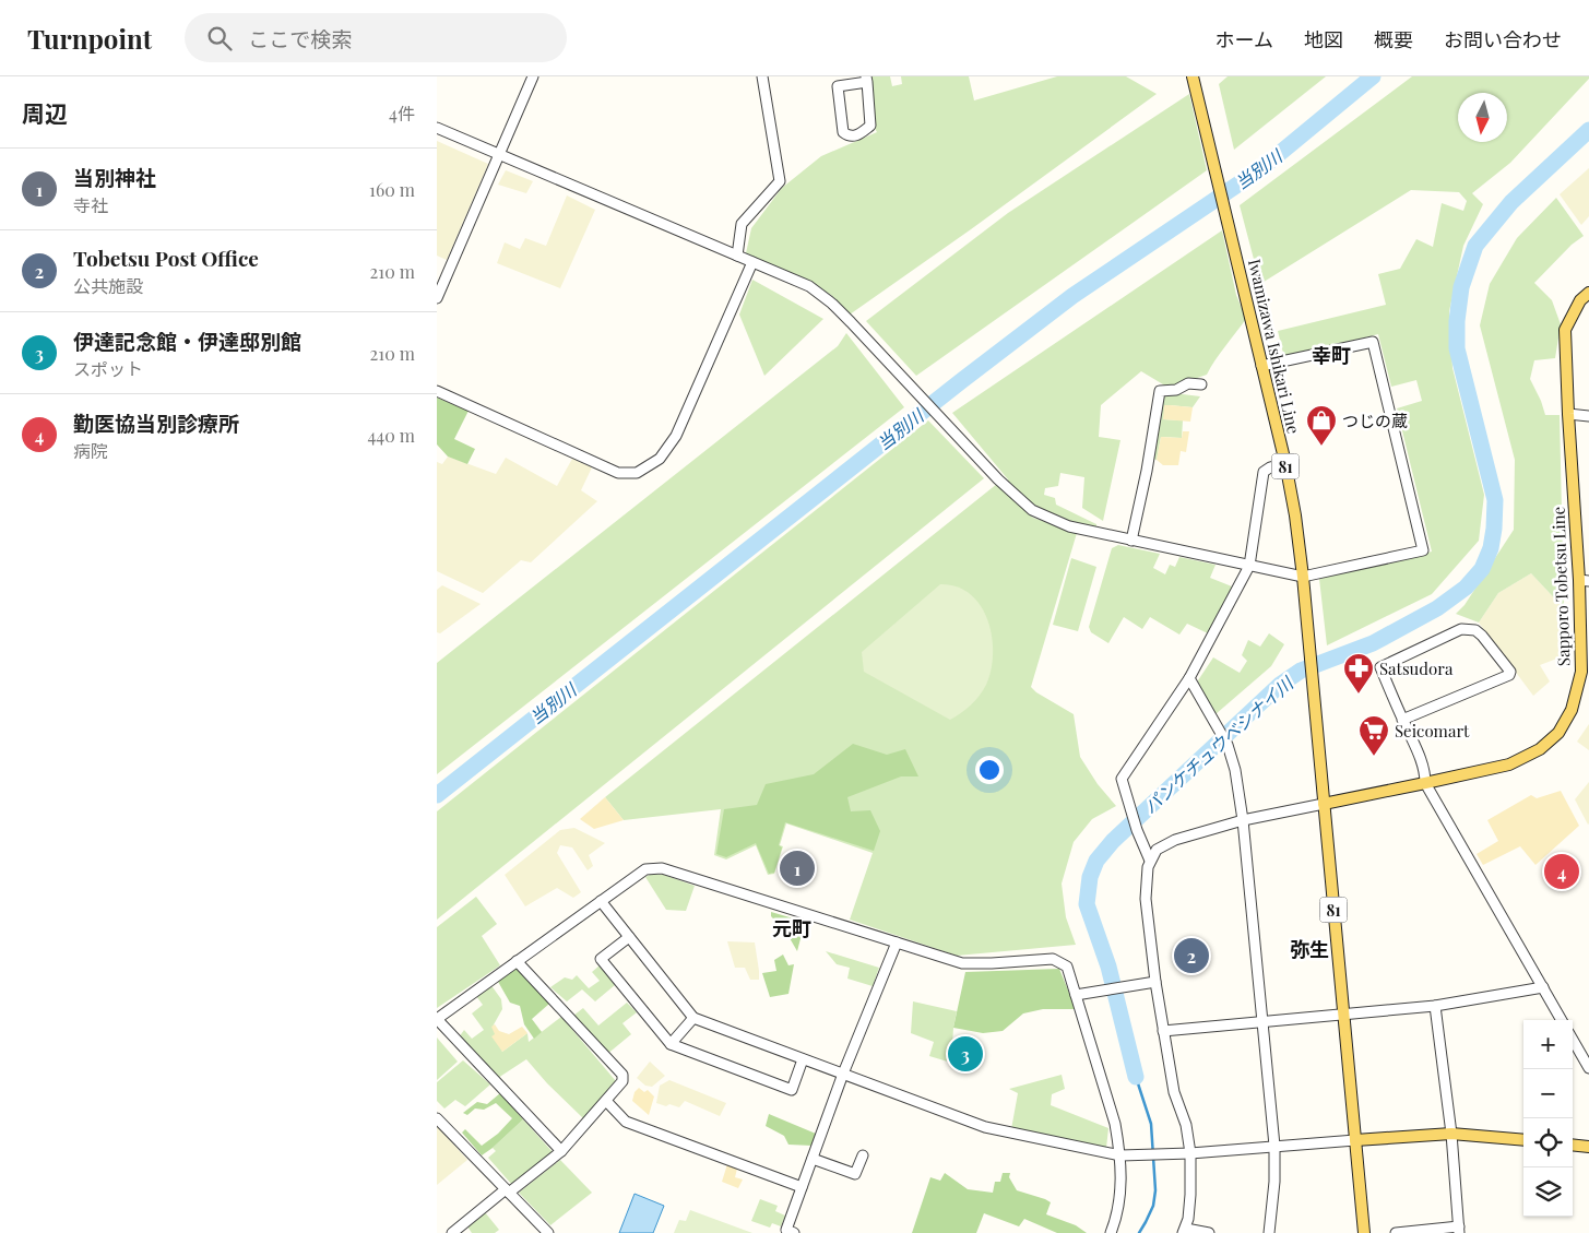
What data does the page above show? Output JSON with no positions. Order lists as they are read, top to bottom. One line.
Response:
{"streets":{"main road":["Iwamizawa Ishikari Line","81","Sapporo Tobetsu Line"]},"crossings":[["Iwamizawa Ishikari Line","Sapporo Tobetsu Line"]],"districts":["幸町","元町","弥生"],"water":["当別川","パンケチュウベシナイ川"],"places":{"shop":["つじの蔵"],"pharmacy":["Satsudora"],"supermarket":["Seicomart"]},"north":"bottom","page":{"header":"Turnpoint","search":"ここで検索","nav":["ホーム","地図","概要","お問い合わせ"],"heading":["周辺","4件"],"list":[{"mark":"1","name":"当別神社","note":"寺社","value":"160 m"},{"mark":"2","name":"Tobetsu Post Office","note":"公共施設","value":"210 m"},{"mark":"3","name":"伊達記念館・伊達邸別館","note":"スポット","value":"210 m"},{"mark":"4","name":"勤医協当別診療所","note":"病院","value":"440 m"}],"pins":["1","4","2","3"],"map_buttons":["+","−"]}}
